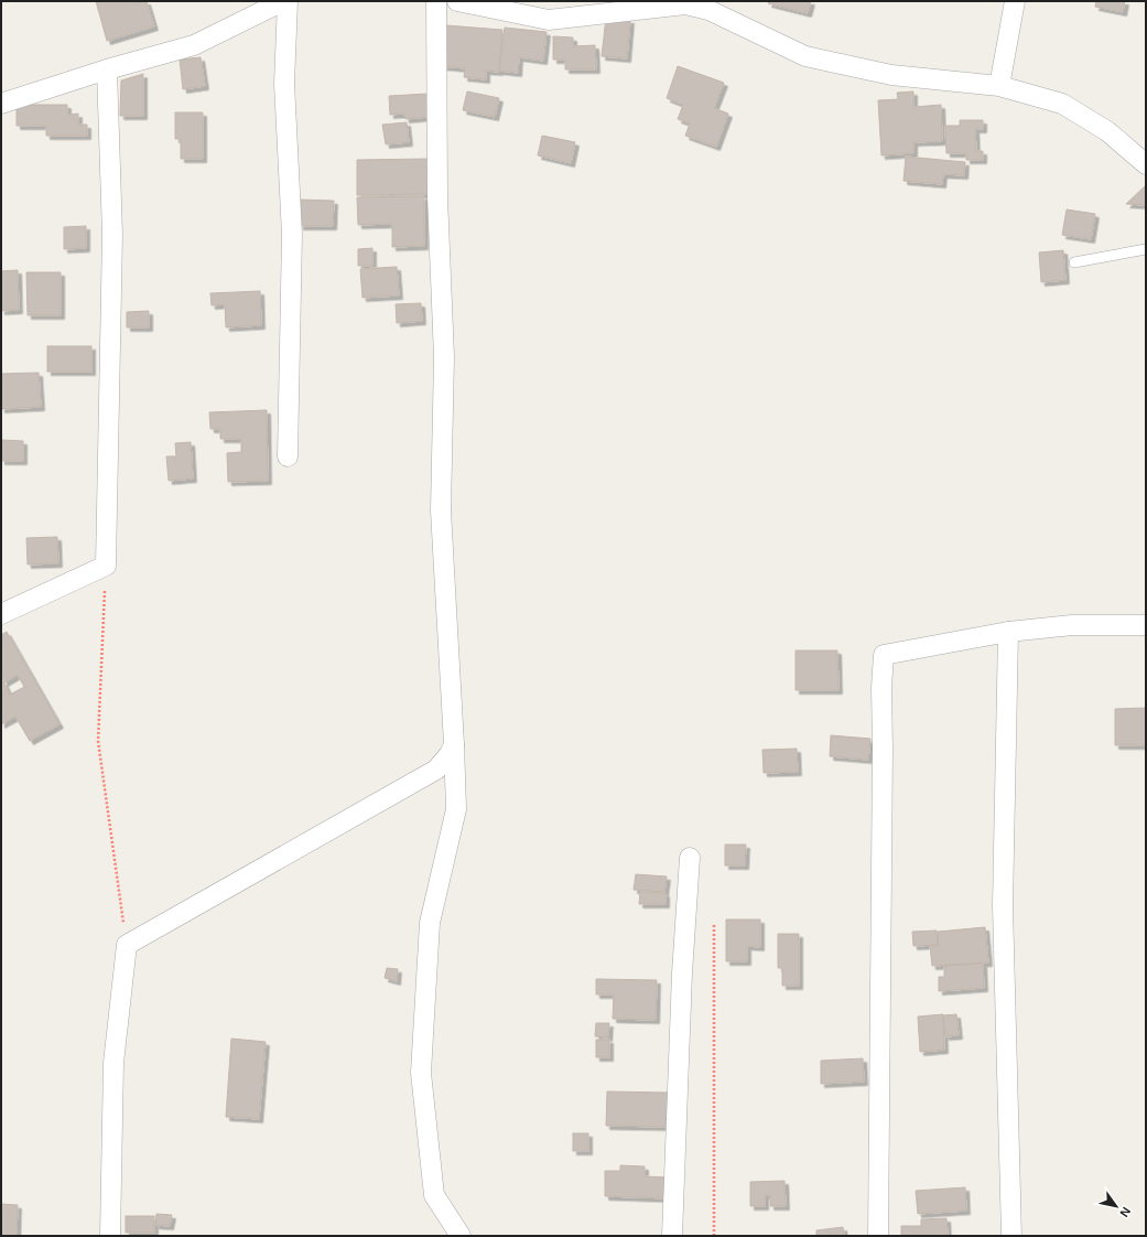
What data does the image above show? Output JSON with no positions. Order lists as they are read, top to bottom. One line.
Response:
{"north":"bottom right"}
